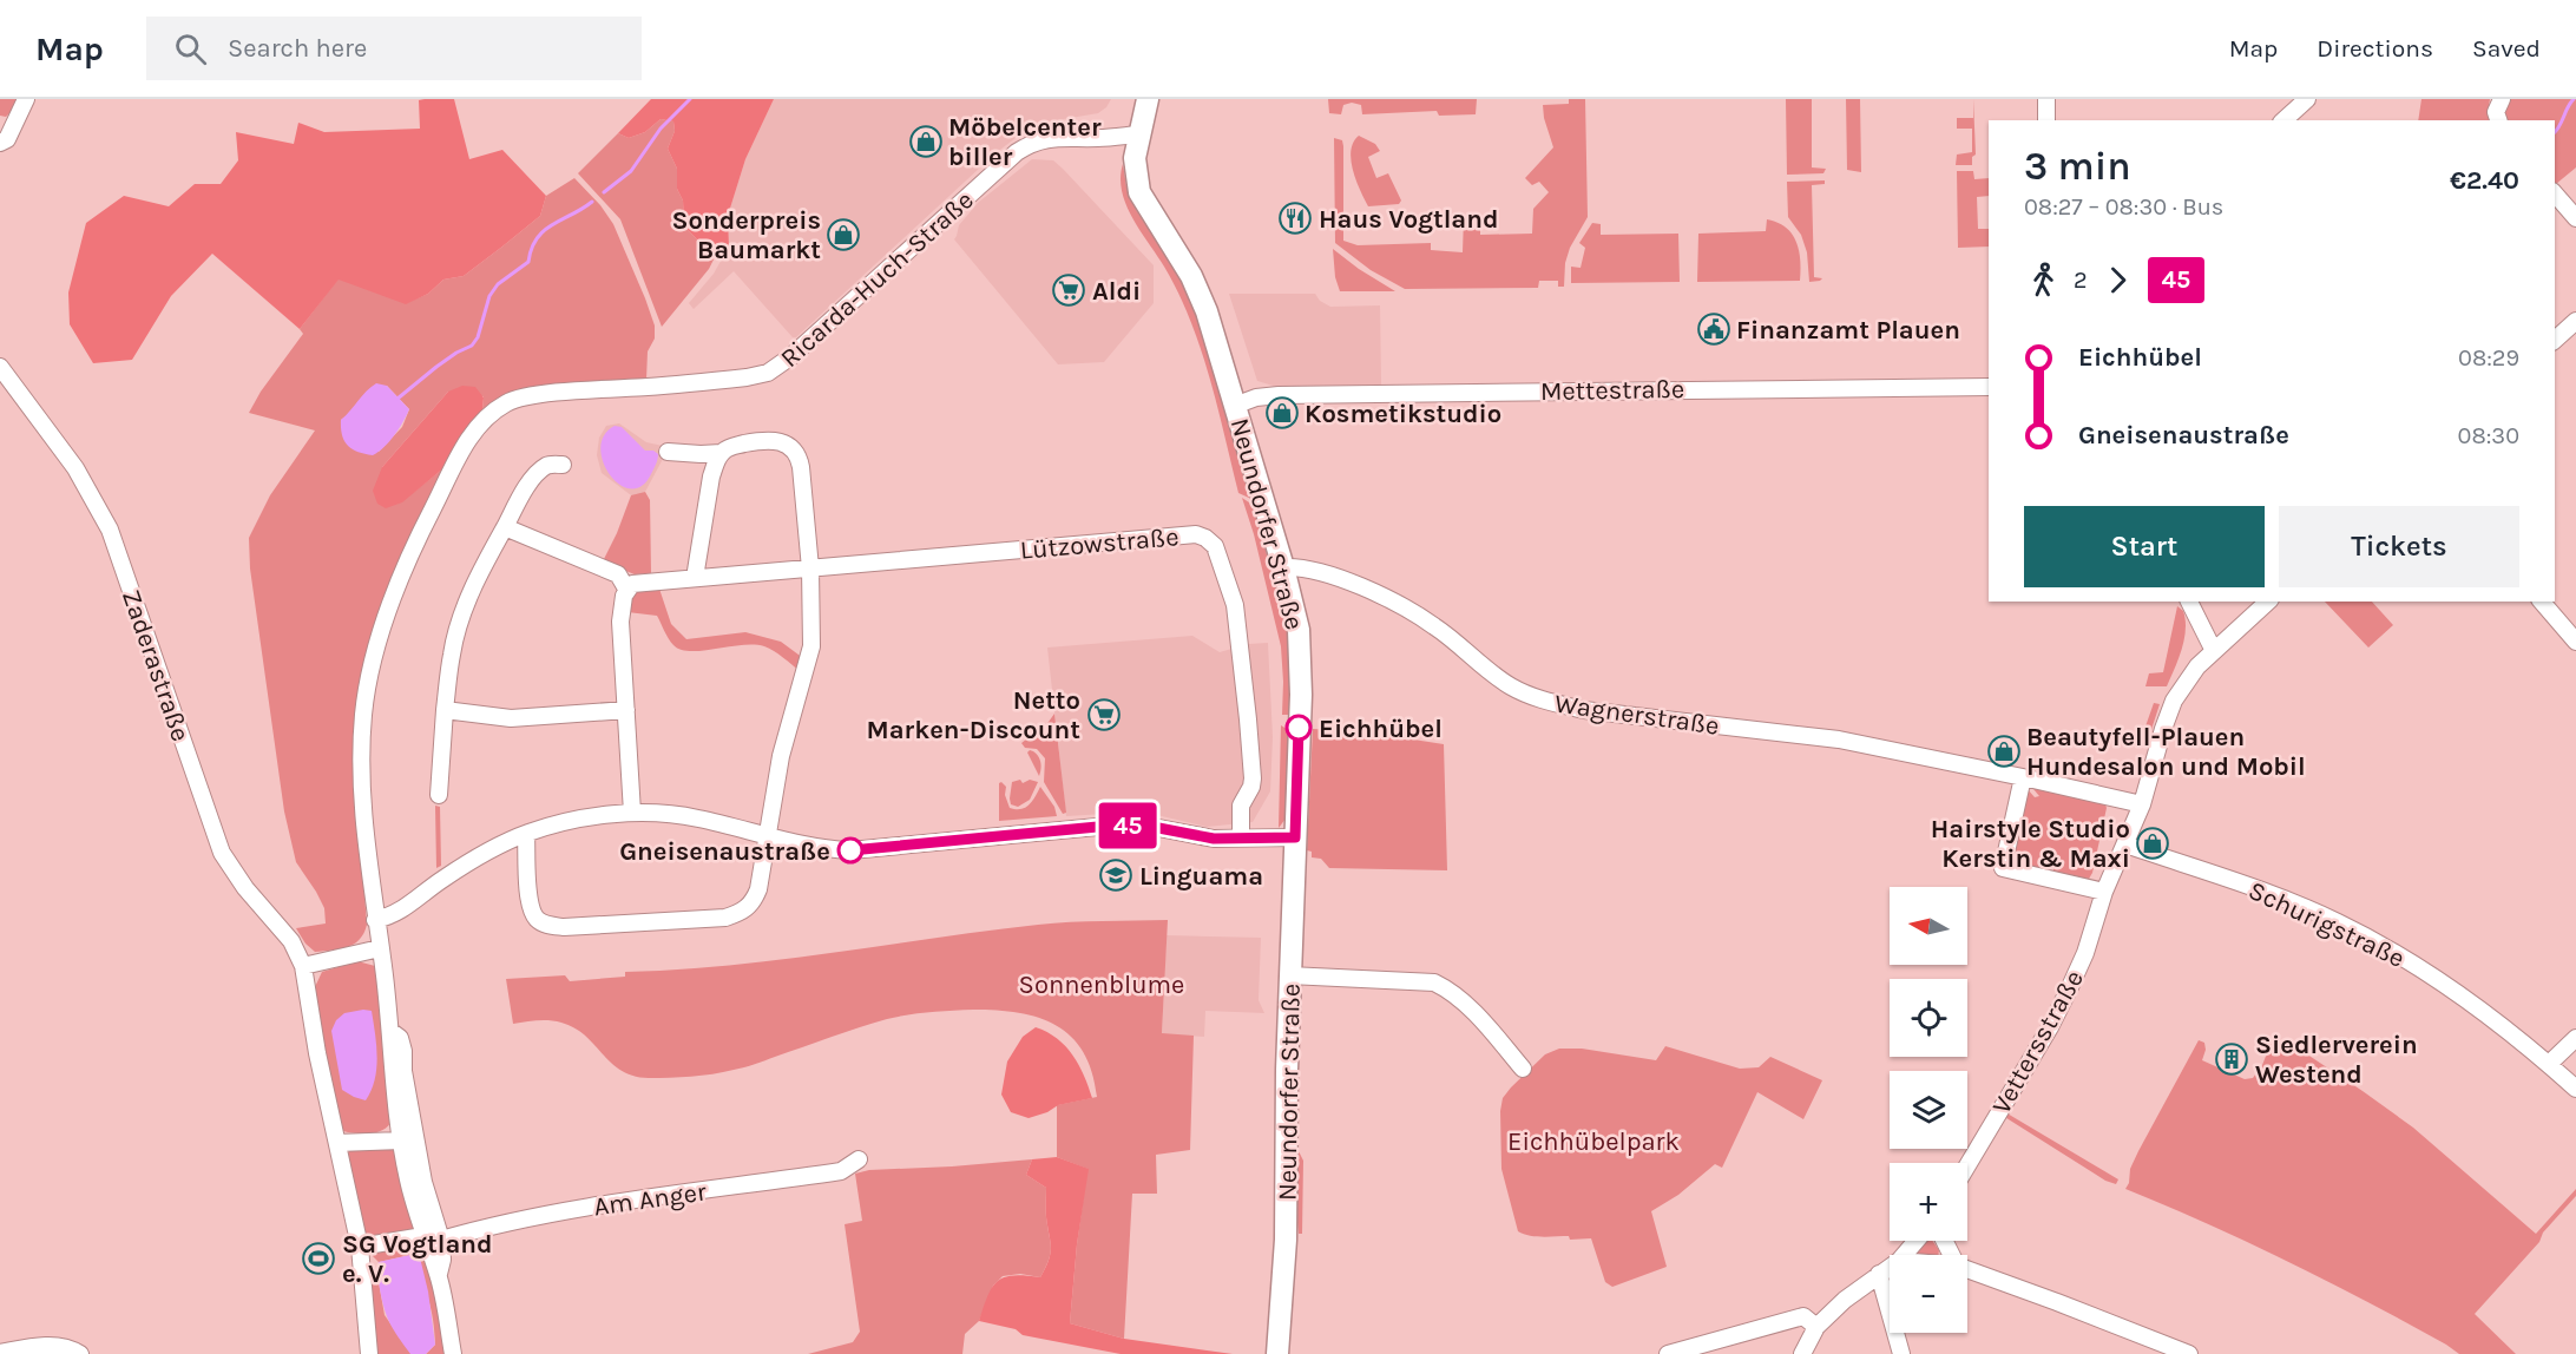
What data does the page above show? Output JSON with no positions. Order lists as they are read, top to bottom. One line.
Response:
{"streets":{"street":["Ricarda-Huch-Straße","Mettestraße","Neundorfer Straße","Lützowstraße","Zaderastraße","Wagnerstraße","Schurigstraße","Vettersstraße","Am Anger"]},"crossings":[["Ricarda-Huch-Straße","Neundorfer Straße"],["Mettestraße","Neundorfer Straße"],["Neundorfer Straße","Wagnerstraße"],["Wagnerstraße","Vettersstraße"],["Schurigstraße","Vettersstraße"]],"parks":["Sonnenblume","Eichhübelpark"],"places":{"shop":["Möbelcenter biller","Sonderpreis Baumarkt","Kosmetikstudio","Beautyfell-Plauen Hundesalon und Mobil","Hairstyle Studio Kerstin & Maxi"],"restaurant":["Haus Vogtland"],"supermarket":["Aldi","Netto Marken-Discount"],"public building":["Finanzamt Plauen"],"other":["Eichhübel","Gneisenaustraße"],"school or university":["Linguama"],"building":["Siedlerverein Westend"],"sports":["SG Vogtland e. V."]},"lines":["bus line 45"],"north":"left","page":{"header":"Map","search":"Search here","nav":["Map","Directions","Saved"],"on_map":"45","heading":["3 min","08:27 – 08:30 · Bus","€2.40"],"legs":["2","45"],"list":[{"name":"Eichhübel","value":"08:29"},{"name":"Gneisenaustraße","value":"08:30"}],"buttons":["Start","Tickets"],"map_buttons":["+","−"]}}
